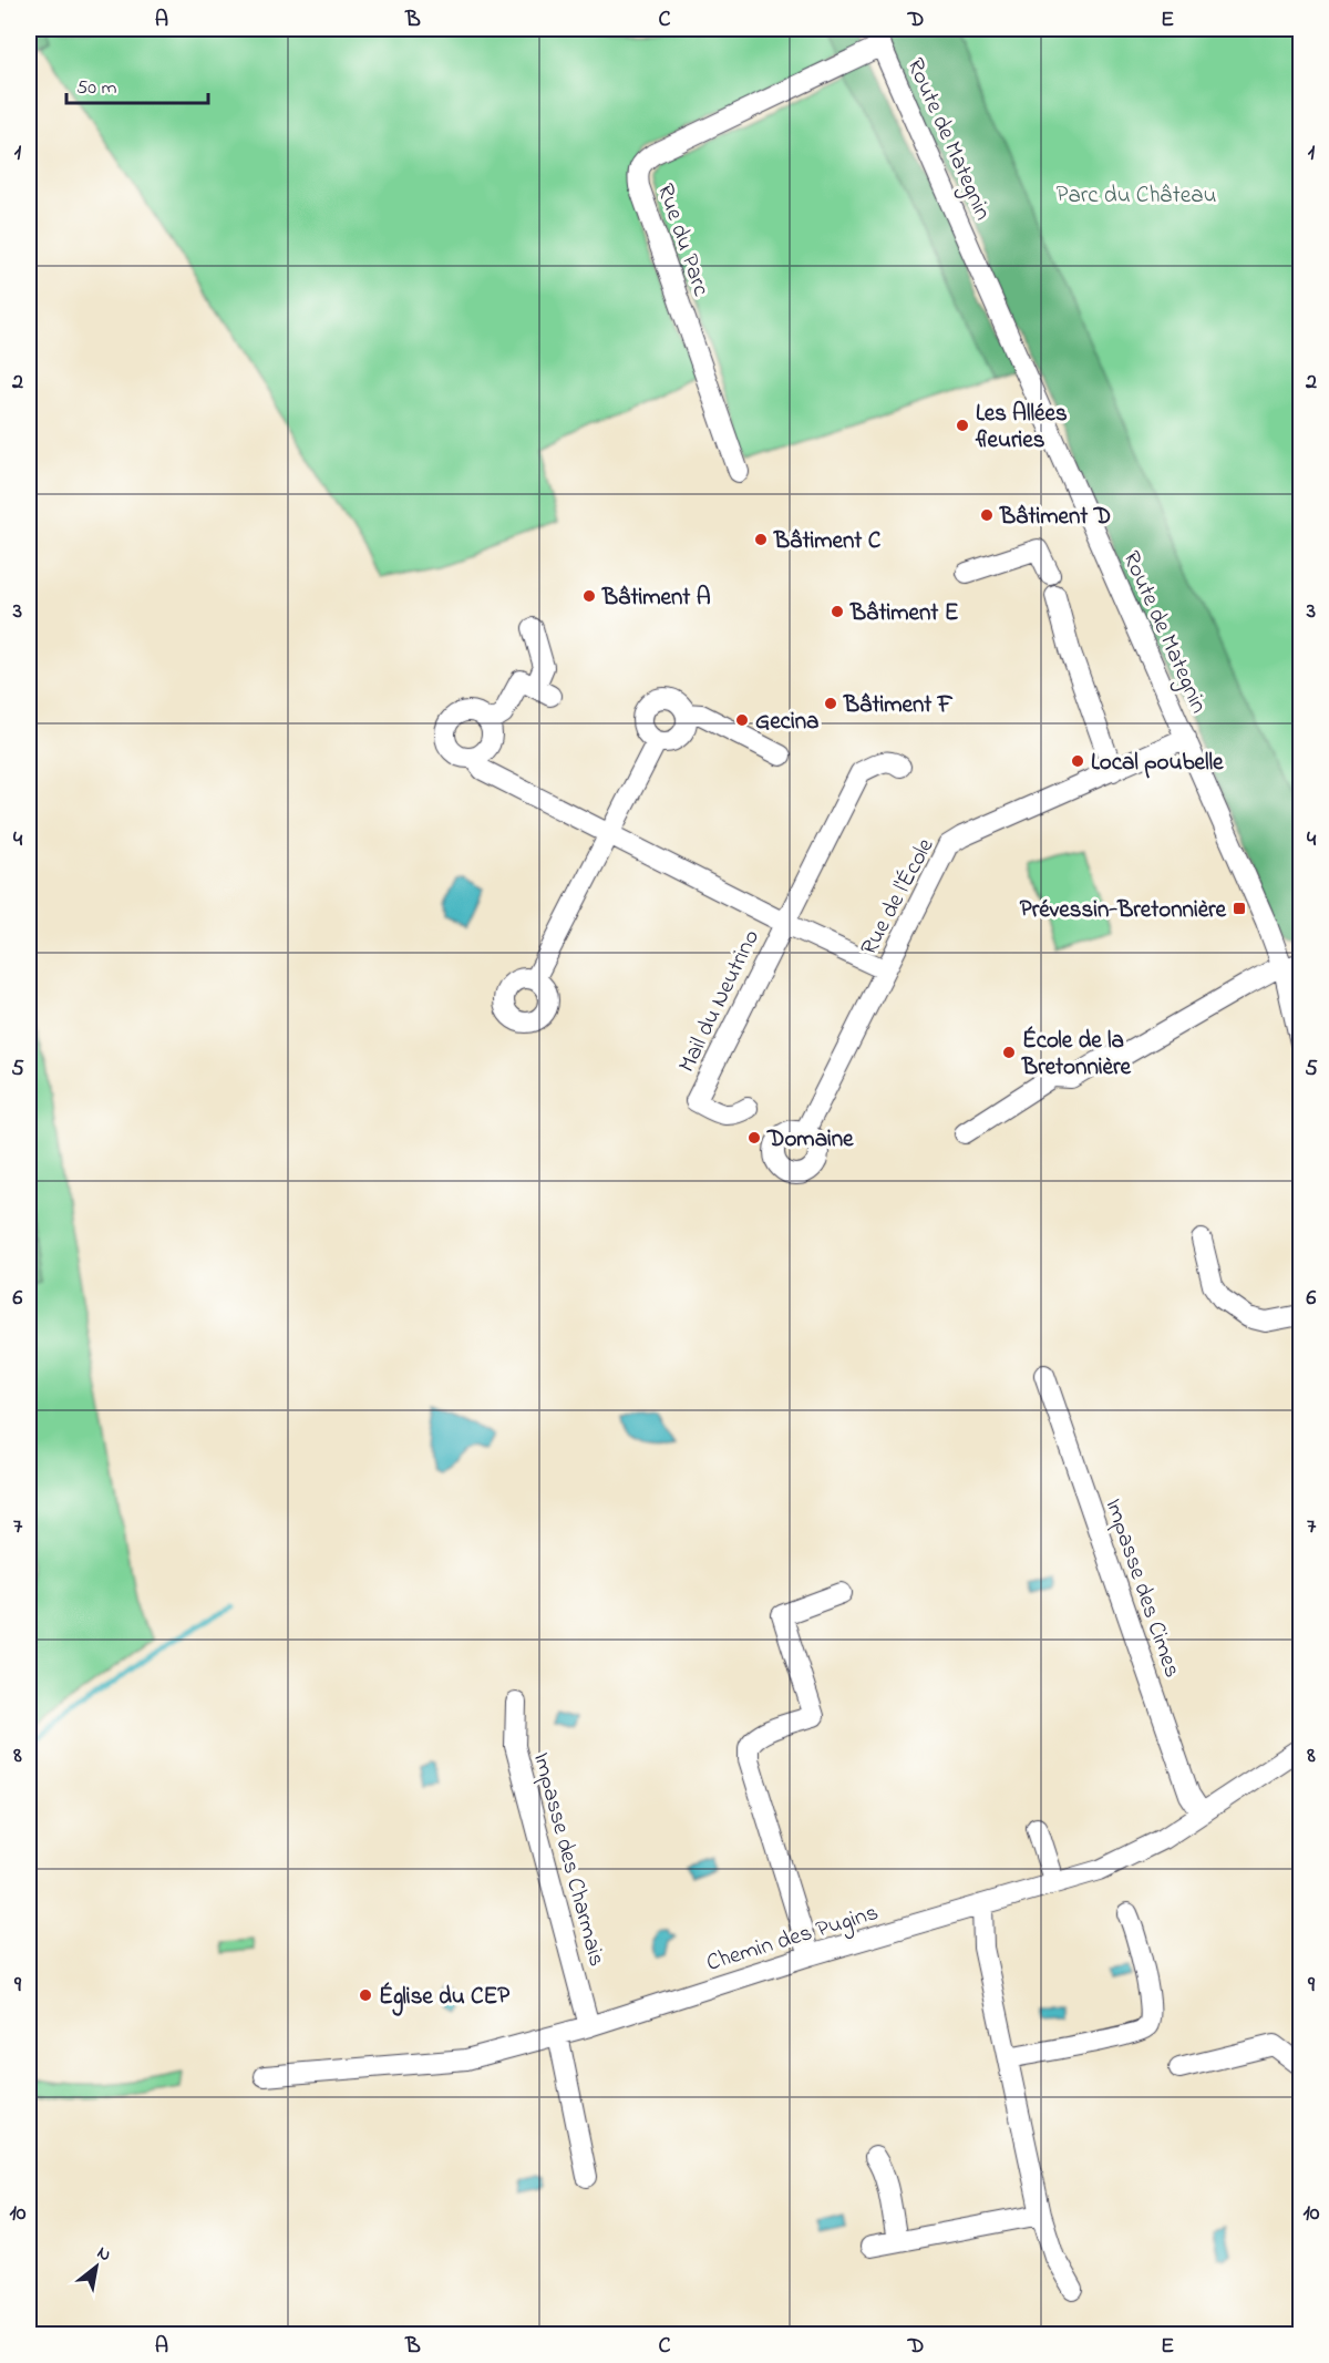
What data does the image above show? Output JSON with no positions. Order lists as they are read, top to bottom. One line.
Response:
{"streets":{"street":["Route de Mategnin","Rue du Parc","Rue de l'École","Mail du Neutrino","Impasse des Cimes","Impasse des Charmais","Chemin des Pugins"]},"crossings":[["Route de Mategnin","Rue du Parc"],["Route de Mategnin","Rue de l'École"],["Rue de l'École","Mail du Neutrino"],["Impasse des Cimes","Chemin des Pugins"],["Impasse des Charmais","Chemin des Pugins"]],"parks":["Parc du Château"],"places":{"other":["Les Allées fleuries","Bâtiment D","Bâtiment C","Bâtiment A","Bâtiment E","Bâtiment F","Gecina","Local poubelle","École de la Bretonnière","Domaine","Église du CEP"],"transit":["Prévessin-Bretonnière"]},"scale_bar":"50 m","north":"top right","grid":{"columns":["A","B","C","D","E"],"rows":["1","2","3","4","5","6","7","8","9","10"]}}
